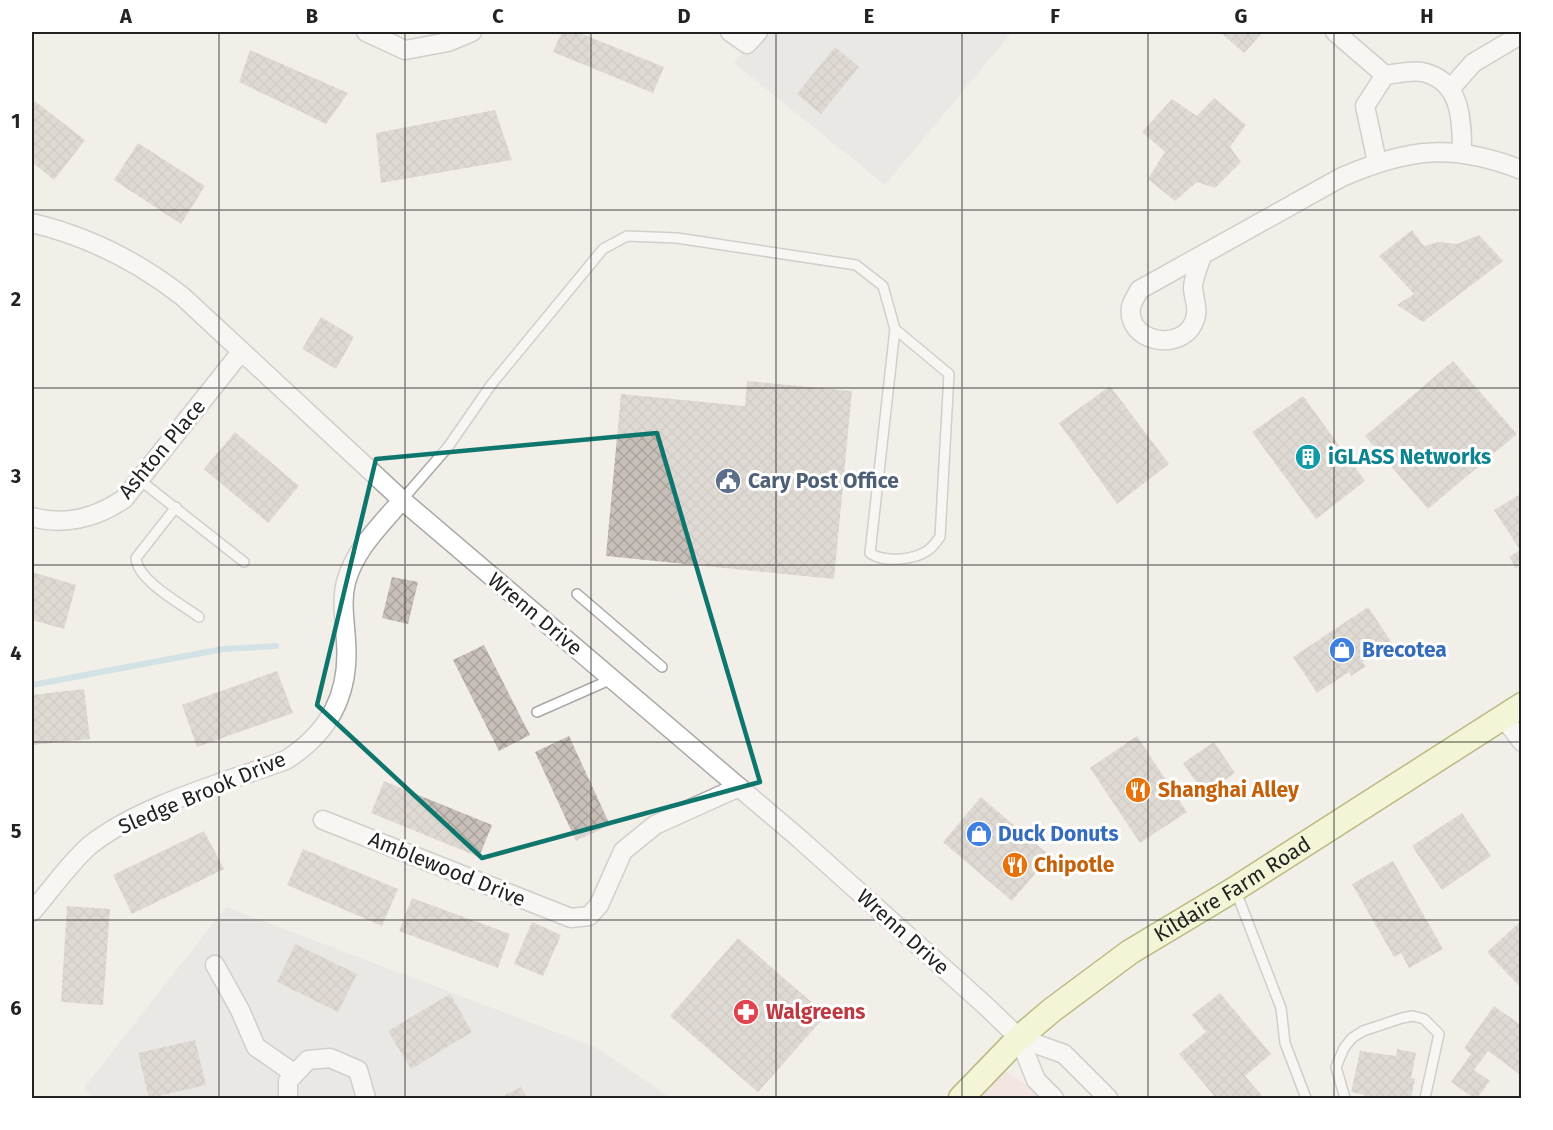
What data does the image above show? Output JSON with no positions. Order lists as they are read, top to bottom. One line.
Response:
{"streets":{"main road":["Kildaire Farm Road"],"street":["Ashton Place","Wrenn Drive","Sledge Brook Drive","Amblewood Drive"]},"crossings":[["Ashton Place","Wrenn Drive"],["Wrenn Drive","Sledge Brook Drive"],["Wrenn Drive","Amblewood Drive"],["Wrenn Drive","Kildaire Farm Road"]],"places":{"building":["iGLASS Networks"],"public building":["Cary Post Office"],"shop":["Brecotea","Duck Donuts"],"restaurant":["Shanghai Alley","Chipotle"],"pharmacy":["Walgreens"]},"grid":{"columns":["A","B","C","D","E","F","G","H"],"rows":["1","2","3","4","5","6"]}}
